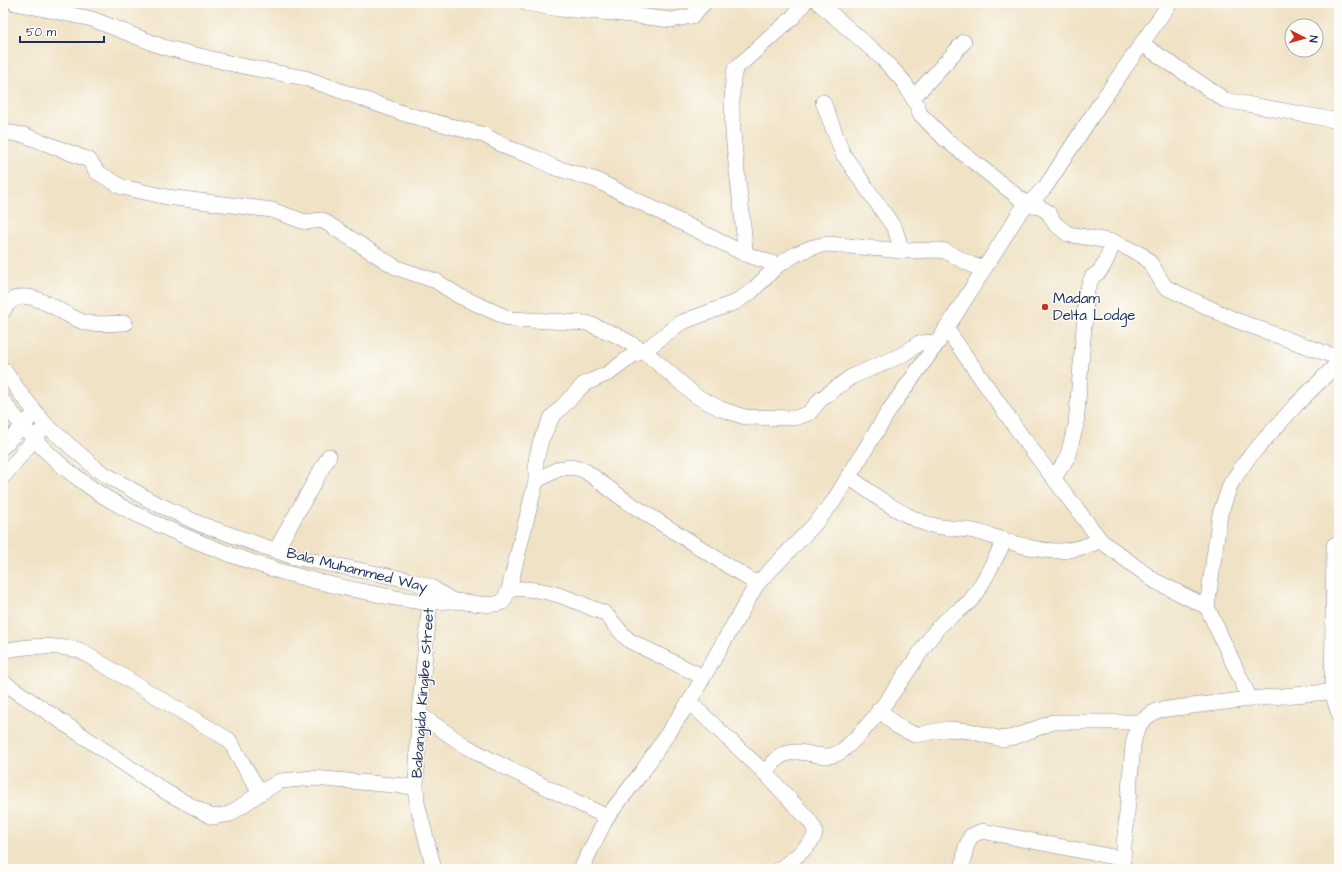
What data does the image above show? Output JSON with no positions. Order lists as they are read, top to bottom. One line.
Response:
{"streets":{"street":["Bala Muhammed Way","Babangida Kingibe Street"]},"crossings":[["Bala Muhammed Way","Babangida Kingibe Street"]],"places":["Madam Delta Lodge"],"scale_bar":"50 m","north":"right"}
